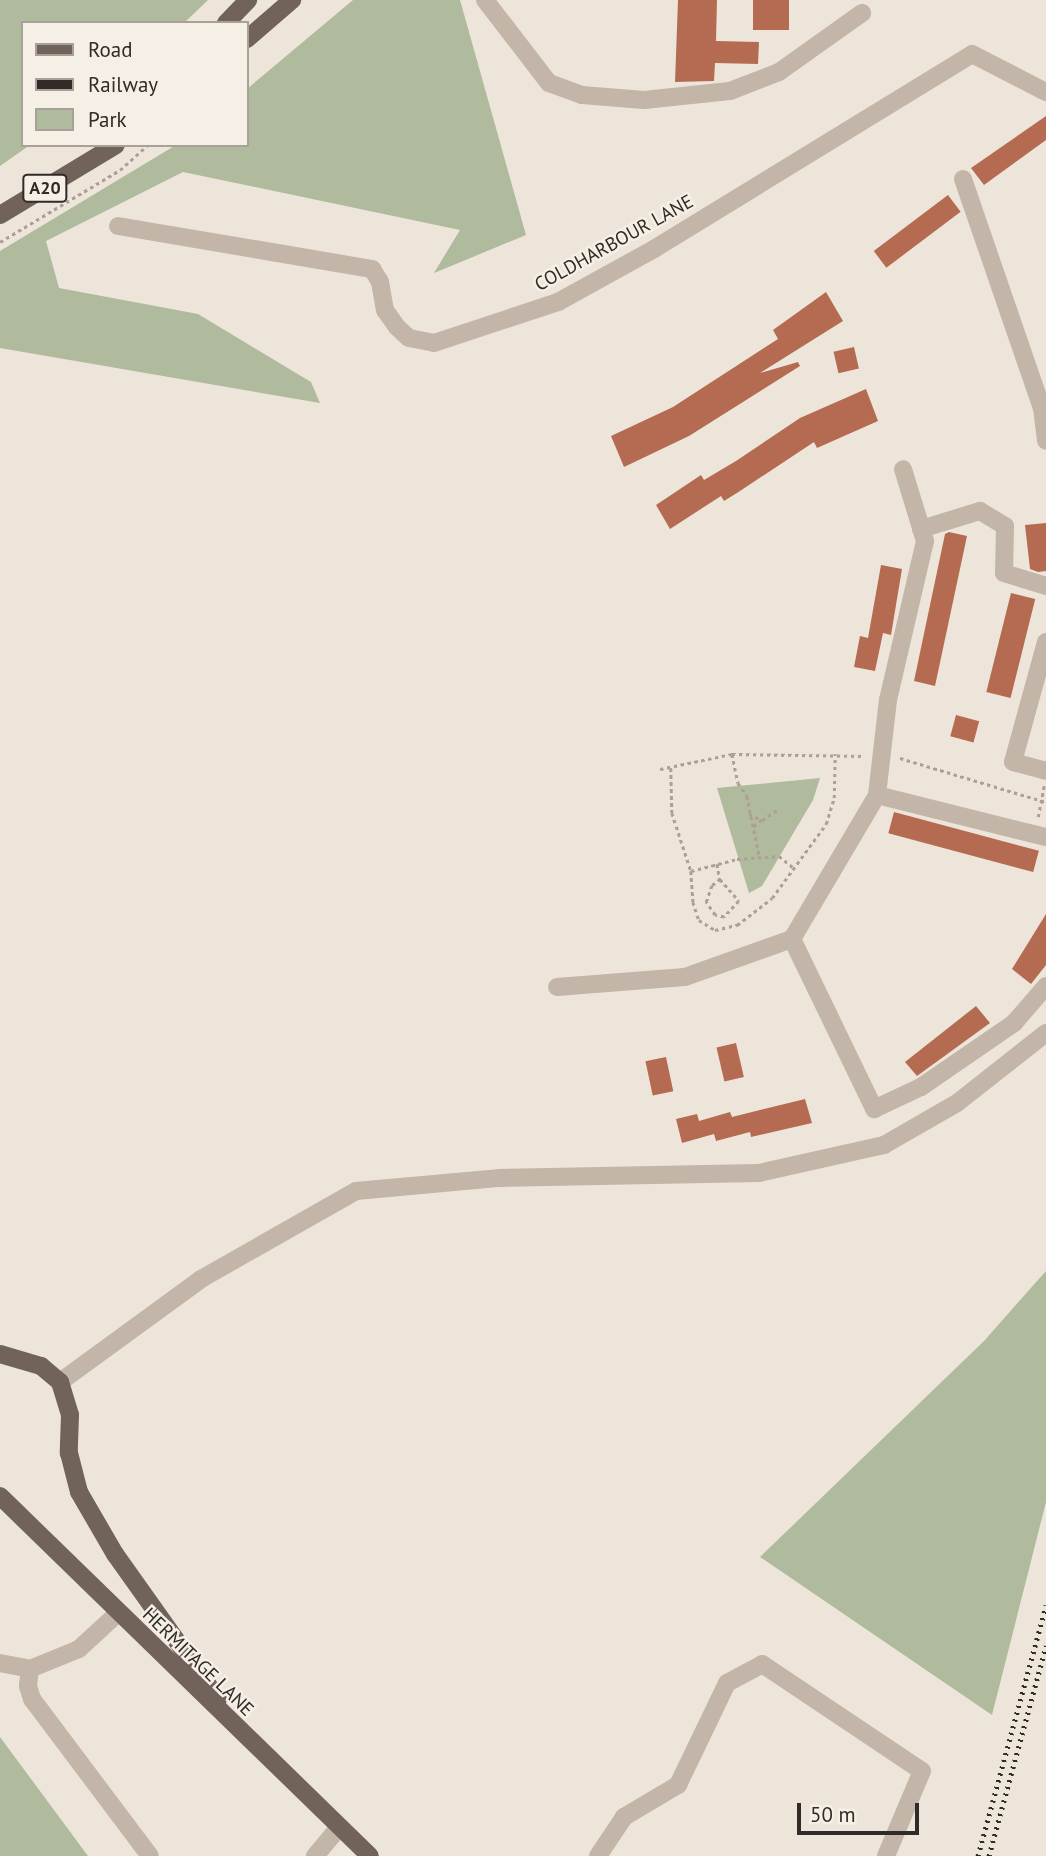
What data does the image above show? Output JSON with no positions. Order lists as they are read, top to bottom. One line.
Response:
{"streets":{"main road":["A20","HERMITAGE LANE"],"street":["COLDHARBOUR LANE"]},"legend":["Road","Railway","Park"],"scale_bar":"50 m"}
